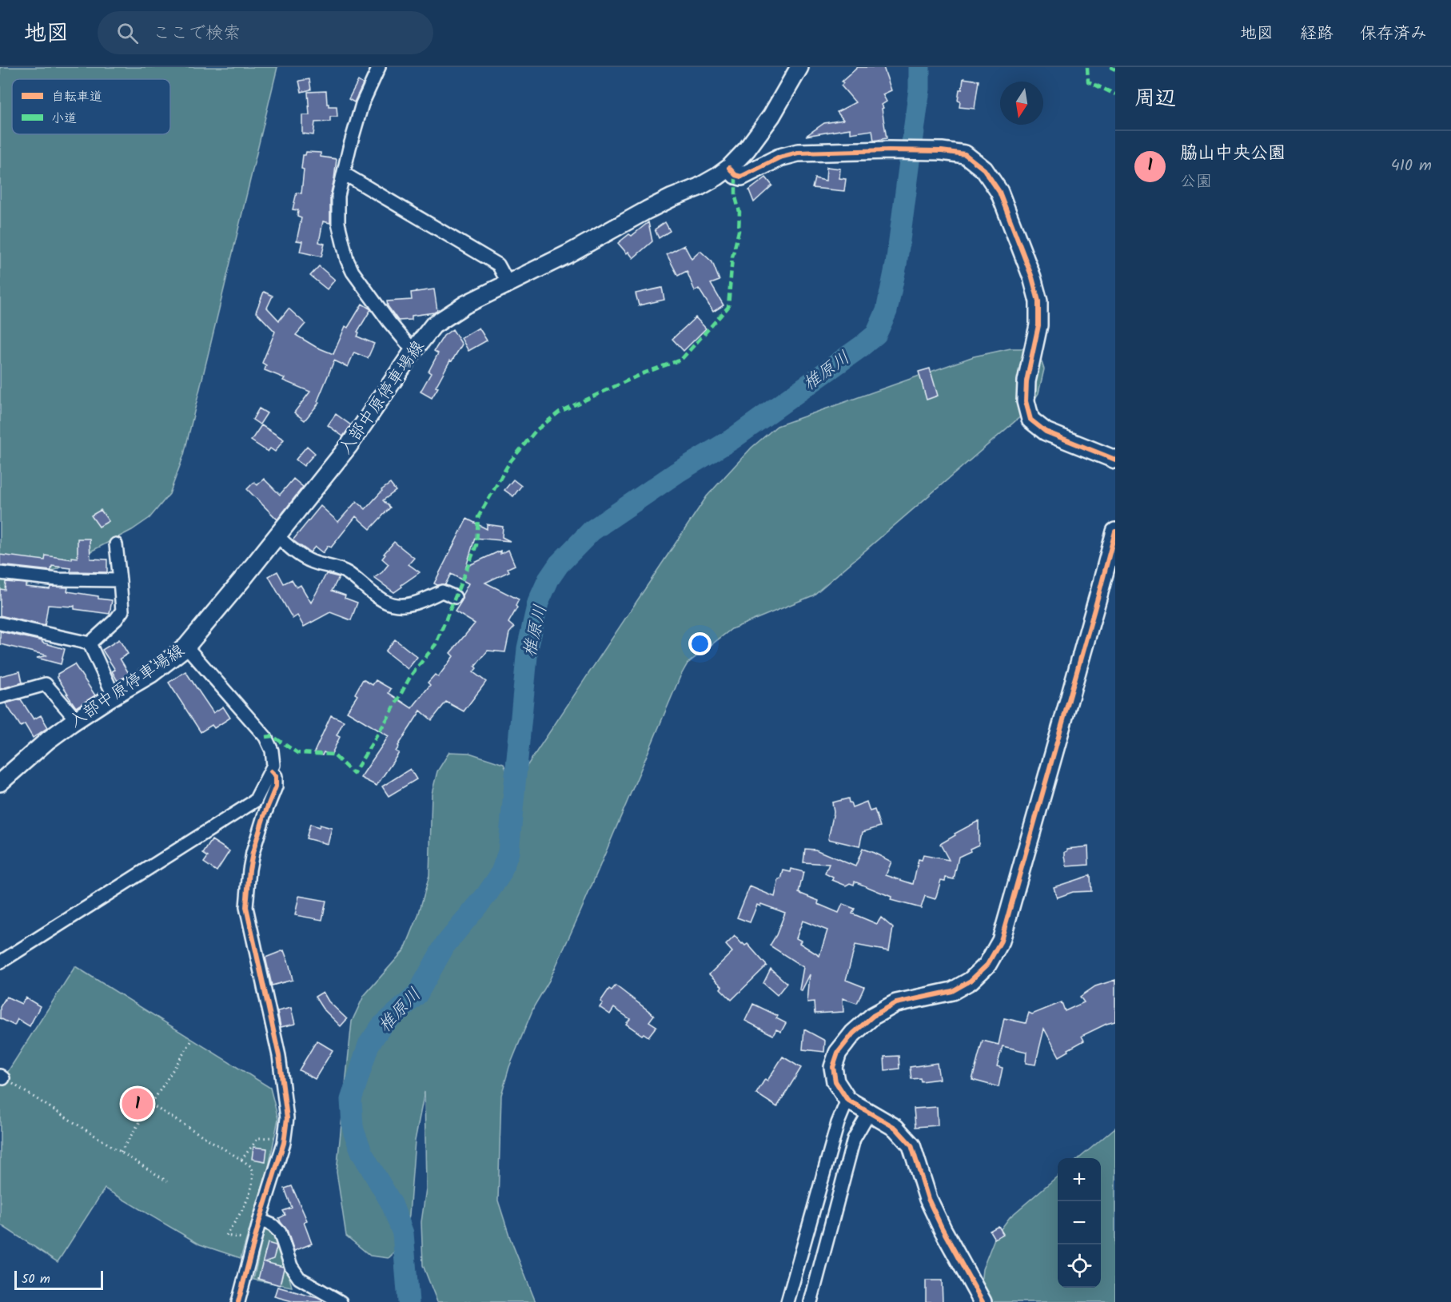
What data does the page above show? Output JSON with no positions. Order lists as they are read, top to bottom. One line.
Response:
{"streets":{"street":["入部中原停車場線"]},"water":["椎原川"],"legend":["自転車道","小道"],"scale_bar":"50 m","north":"bottom","page":{"header":"地図","search":"ここで検索","nav":["地図","経路","保存済み"],"heading":"周辺","list":[{"mark":"1","name":"脇山中央公園","note":"公園","value":"410 m"}],"pins":"1","map_buttons":["+","−"],"scale":"50 m"}}
